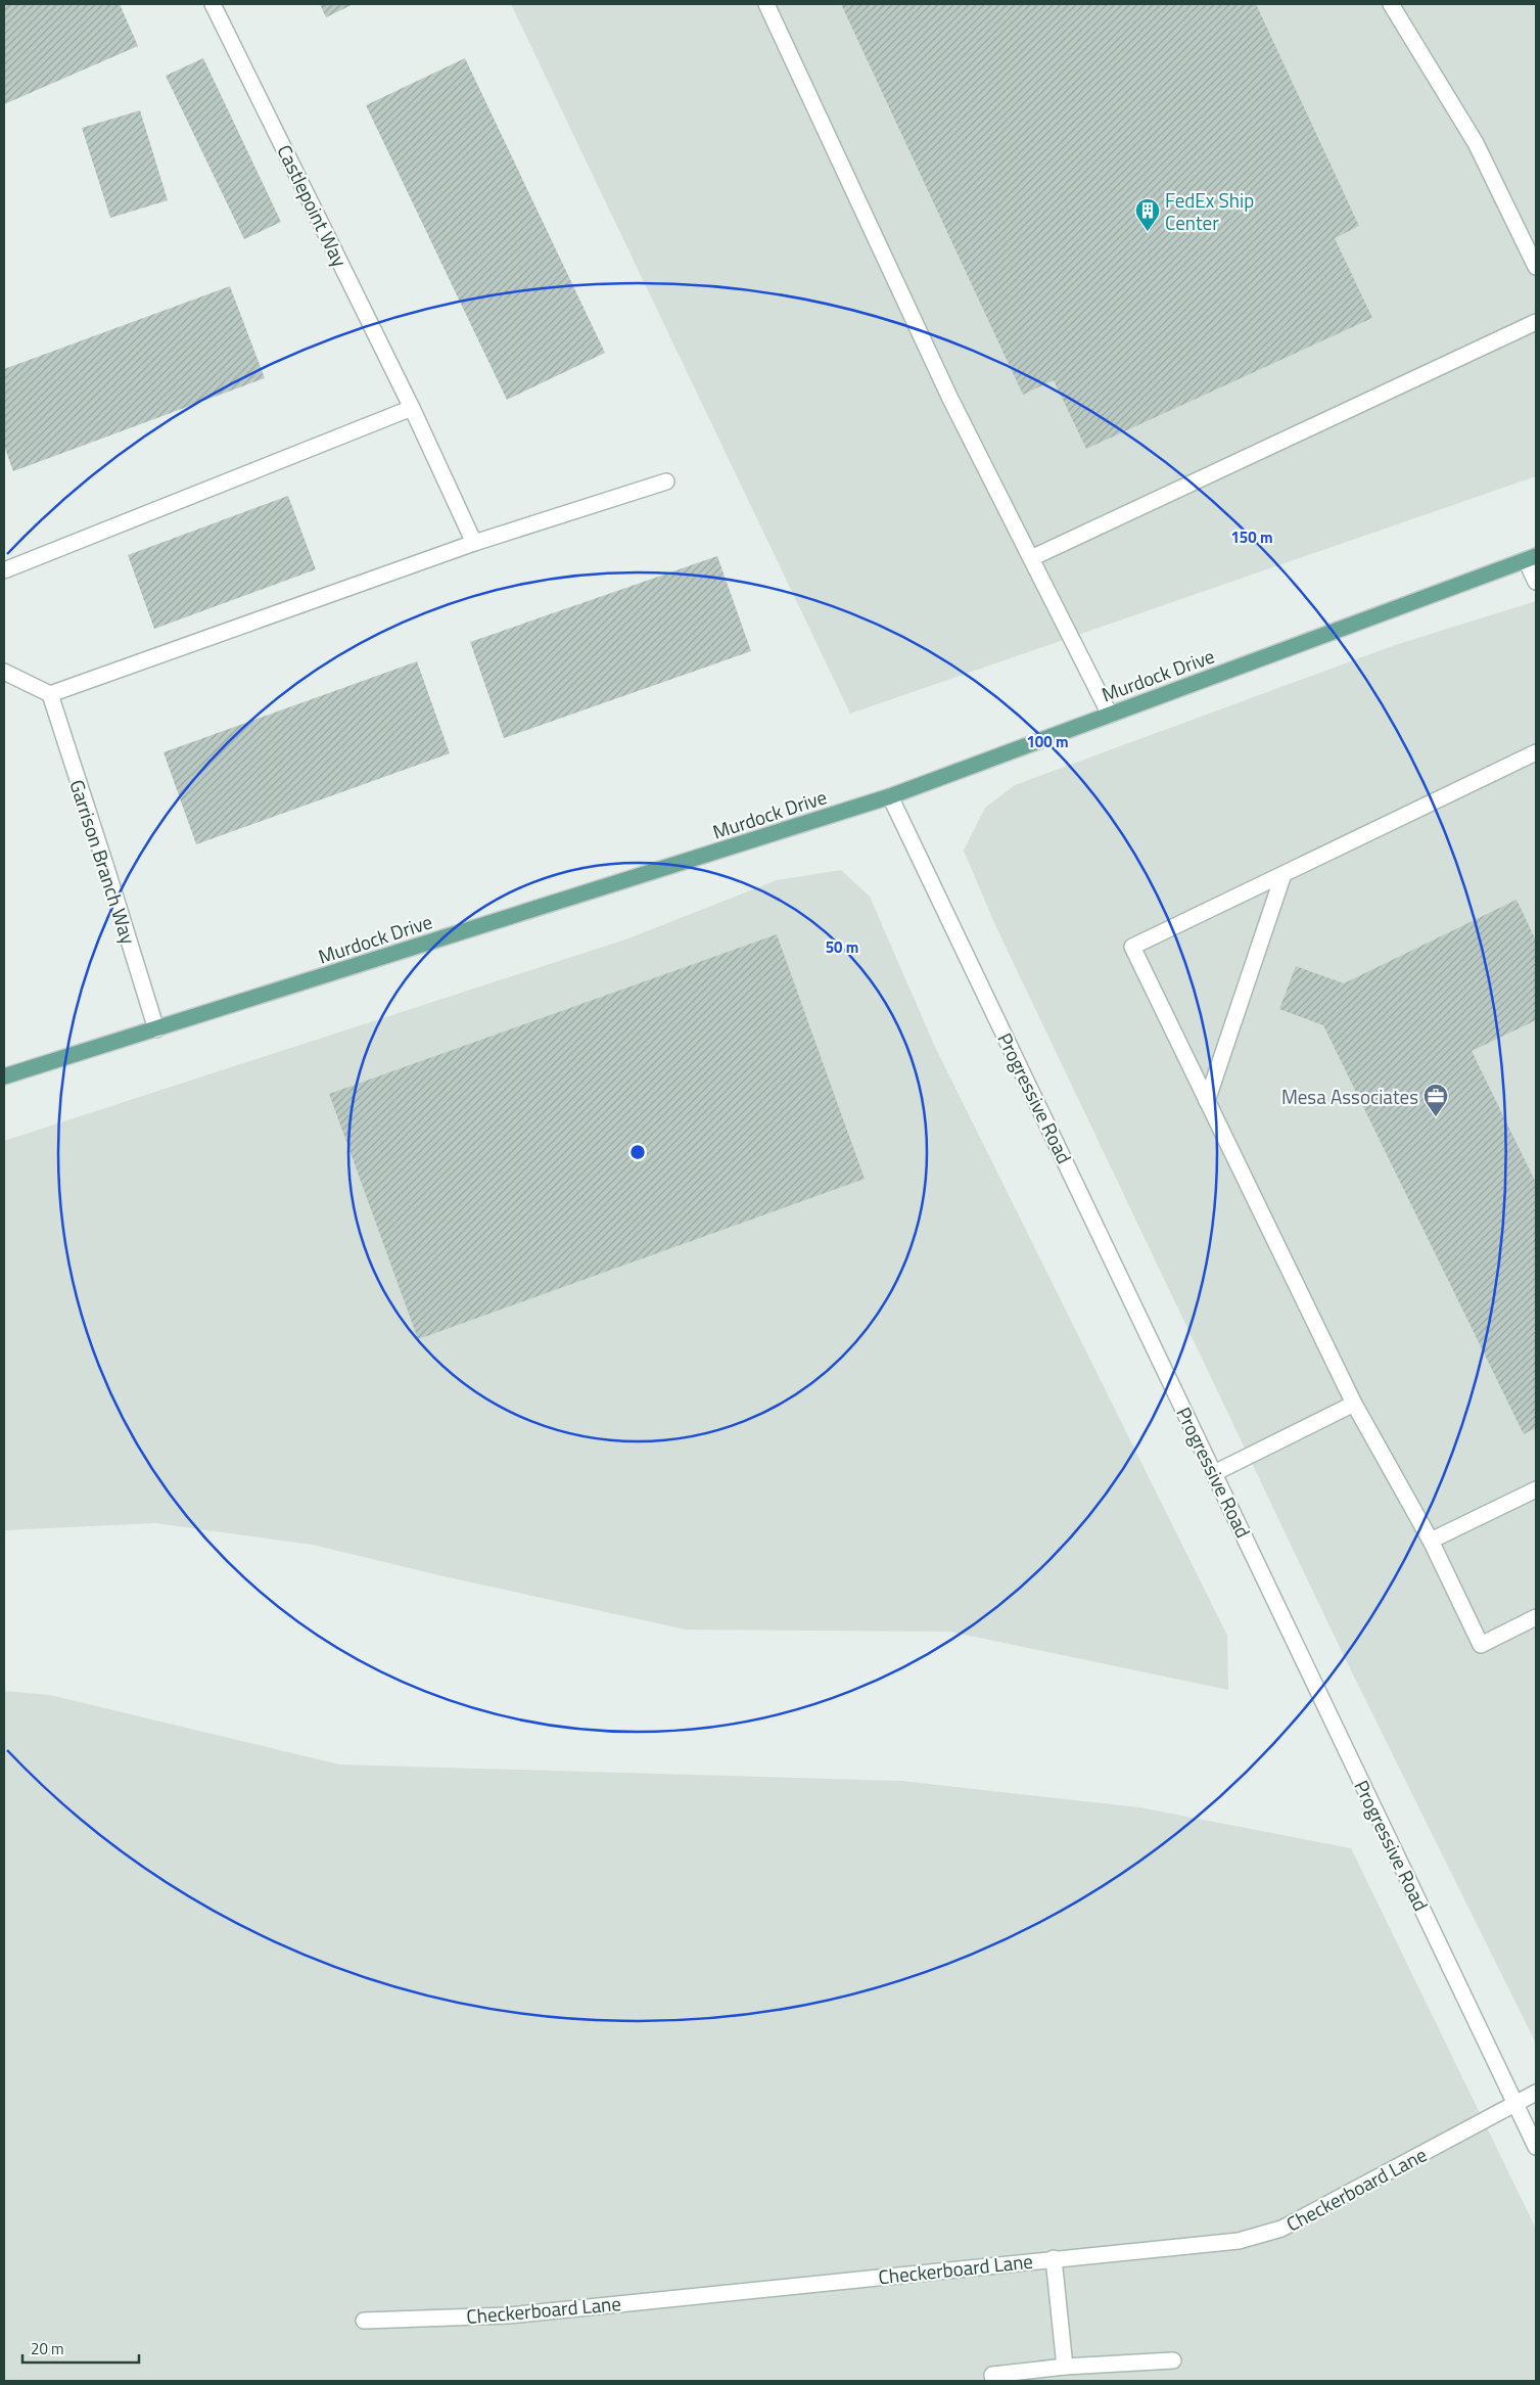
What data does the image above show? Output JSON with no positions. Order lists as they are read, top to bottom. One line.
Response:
{"streets":{"main road":["Murdock Drive"],"street":["Castlepoint Way","Garrison Branch Way","Progressive Road","Checkerboard Lane"]},"crossings":[["Murdock Drive","Garrison Branch Way"],["Murdock Drive","Progressive Road"],["Progressive Road","Checkerboard Lane"]],"places":{"building":["FedEx Ship Center"],"office":["Mesa Associates"]},"scale_bar":"20 m","rings":["150 m","100 m","50 m"]}
